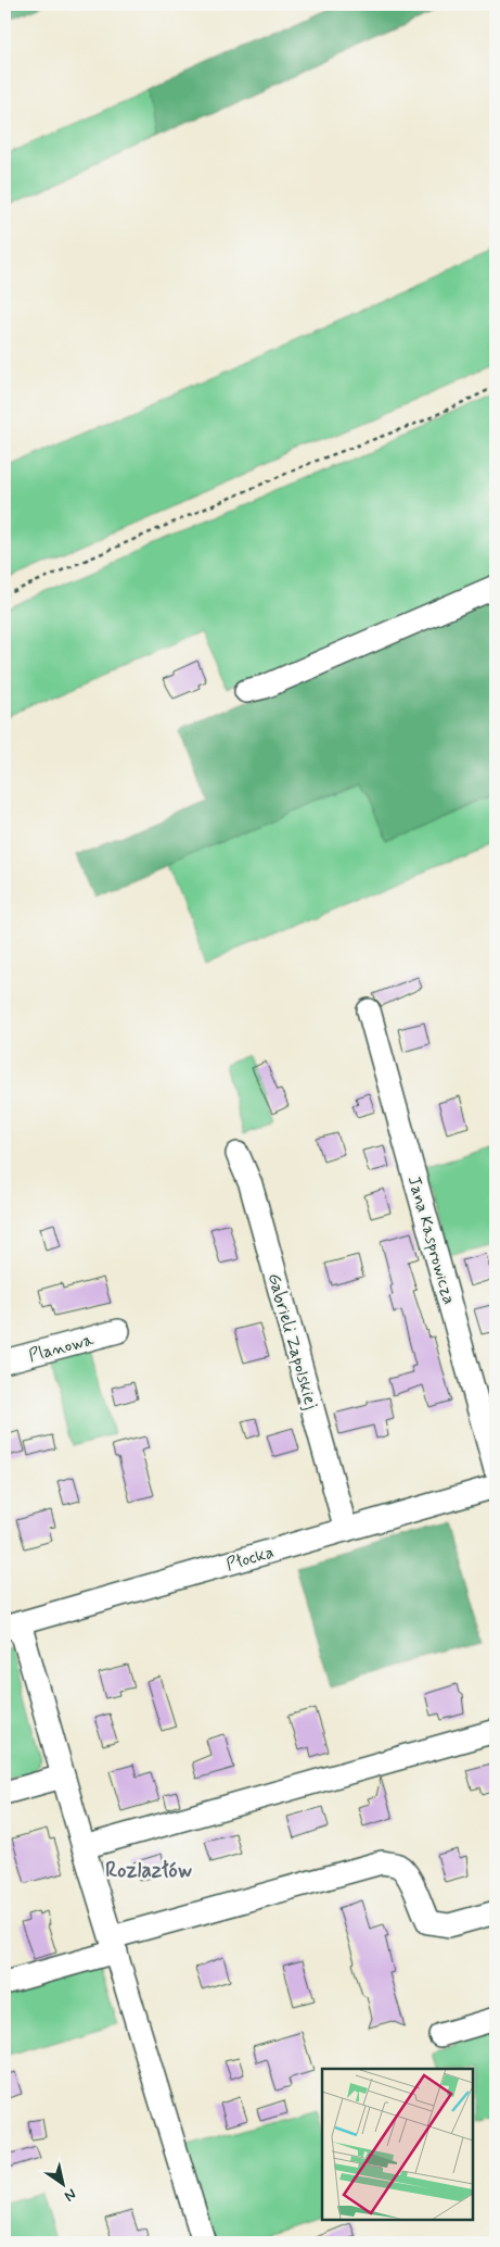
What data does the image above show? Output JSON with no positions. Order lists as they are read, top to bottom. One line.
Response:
{"streets":{"street":["Jana Kasprowicza","Gabrieli Zapolskiej","Planowa","Płocka"]},"crossings":[["Gabrieli Zapolskiej","Płocka"]],"districts":["Rozlazłów"],"north":"bottom right"}
